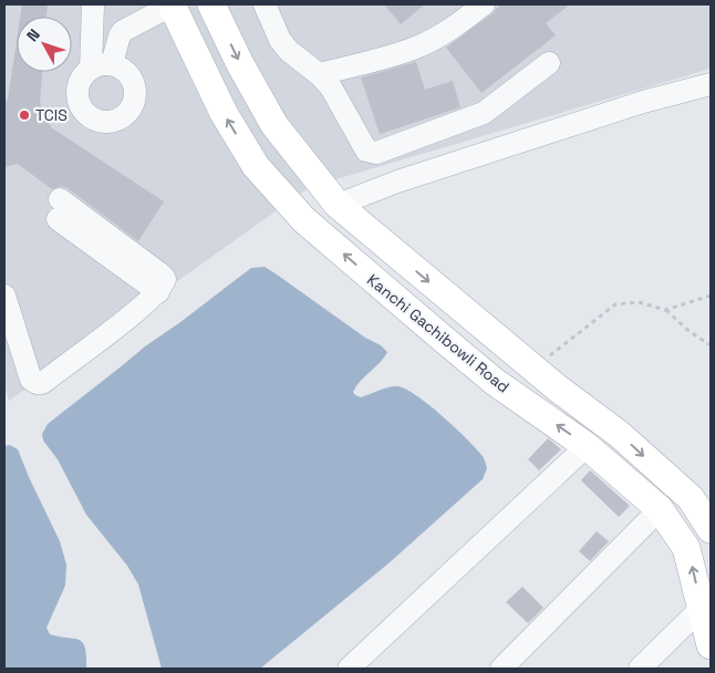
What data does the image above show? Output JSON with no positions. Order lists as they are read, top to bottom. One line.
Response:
{"streets":{"main road":["Kanchi Gachibowli Road"]},"places":["TCIS"],"north":"top left"}
